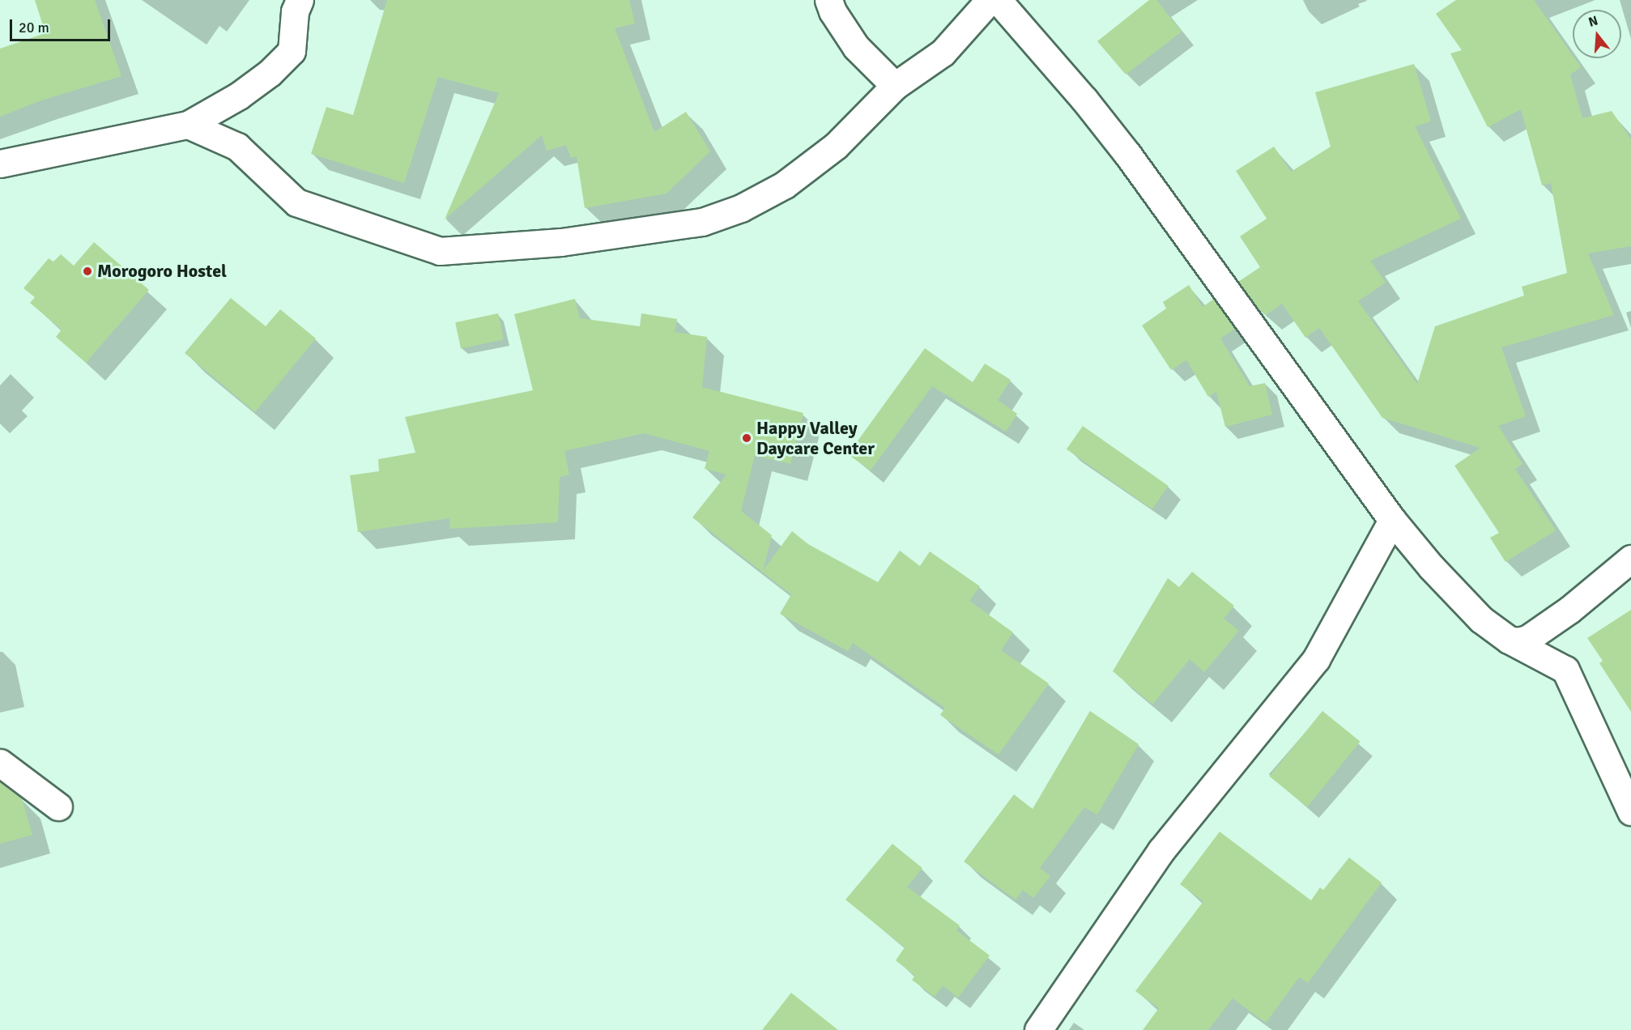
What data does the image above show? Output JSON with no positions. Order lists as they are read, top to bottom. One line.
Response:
{"places":["Morogoro Hostel","Happy Valley Daycare Center"],"scale_bar":"20 m","north":"top"}
